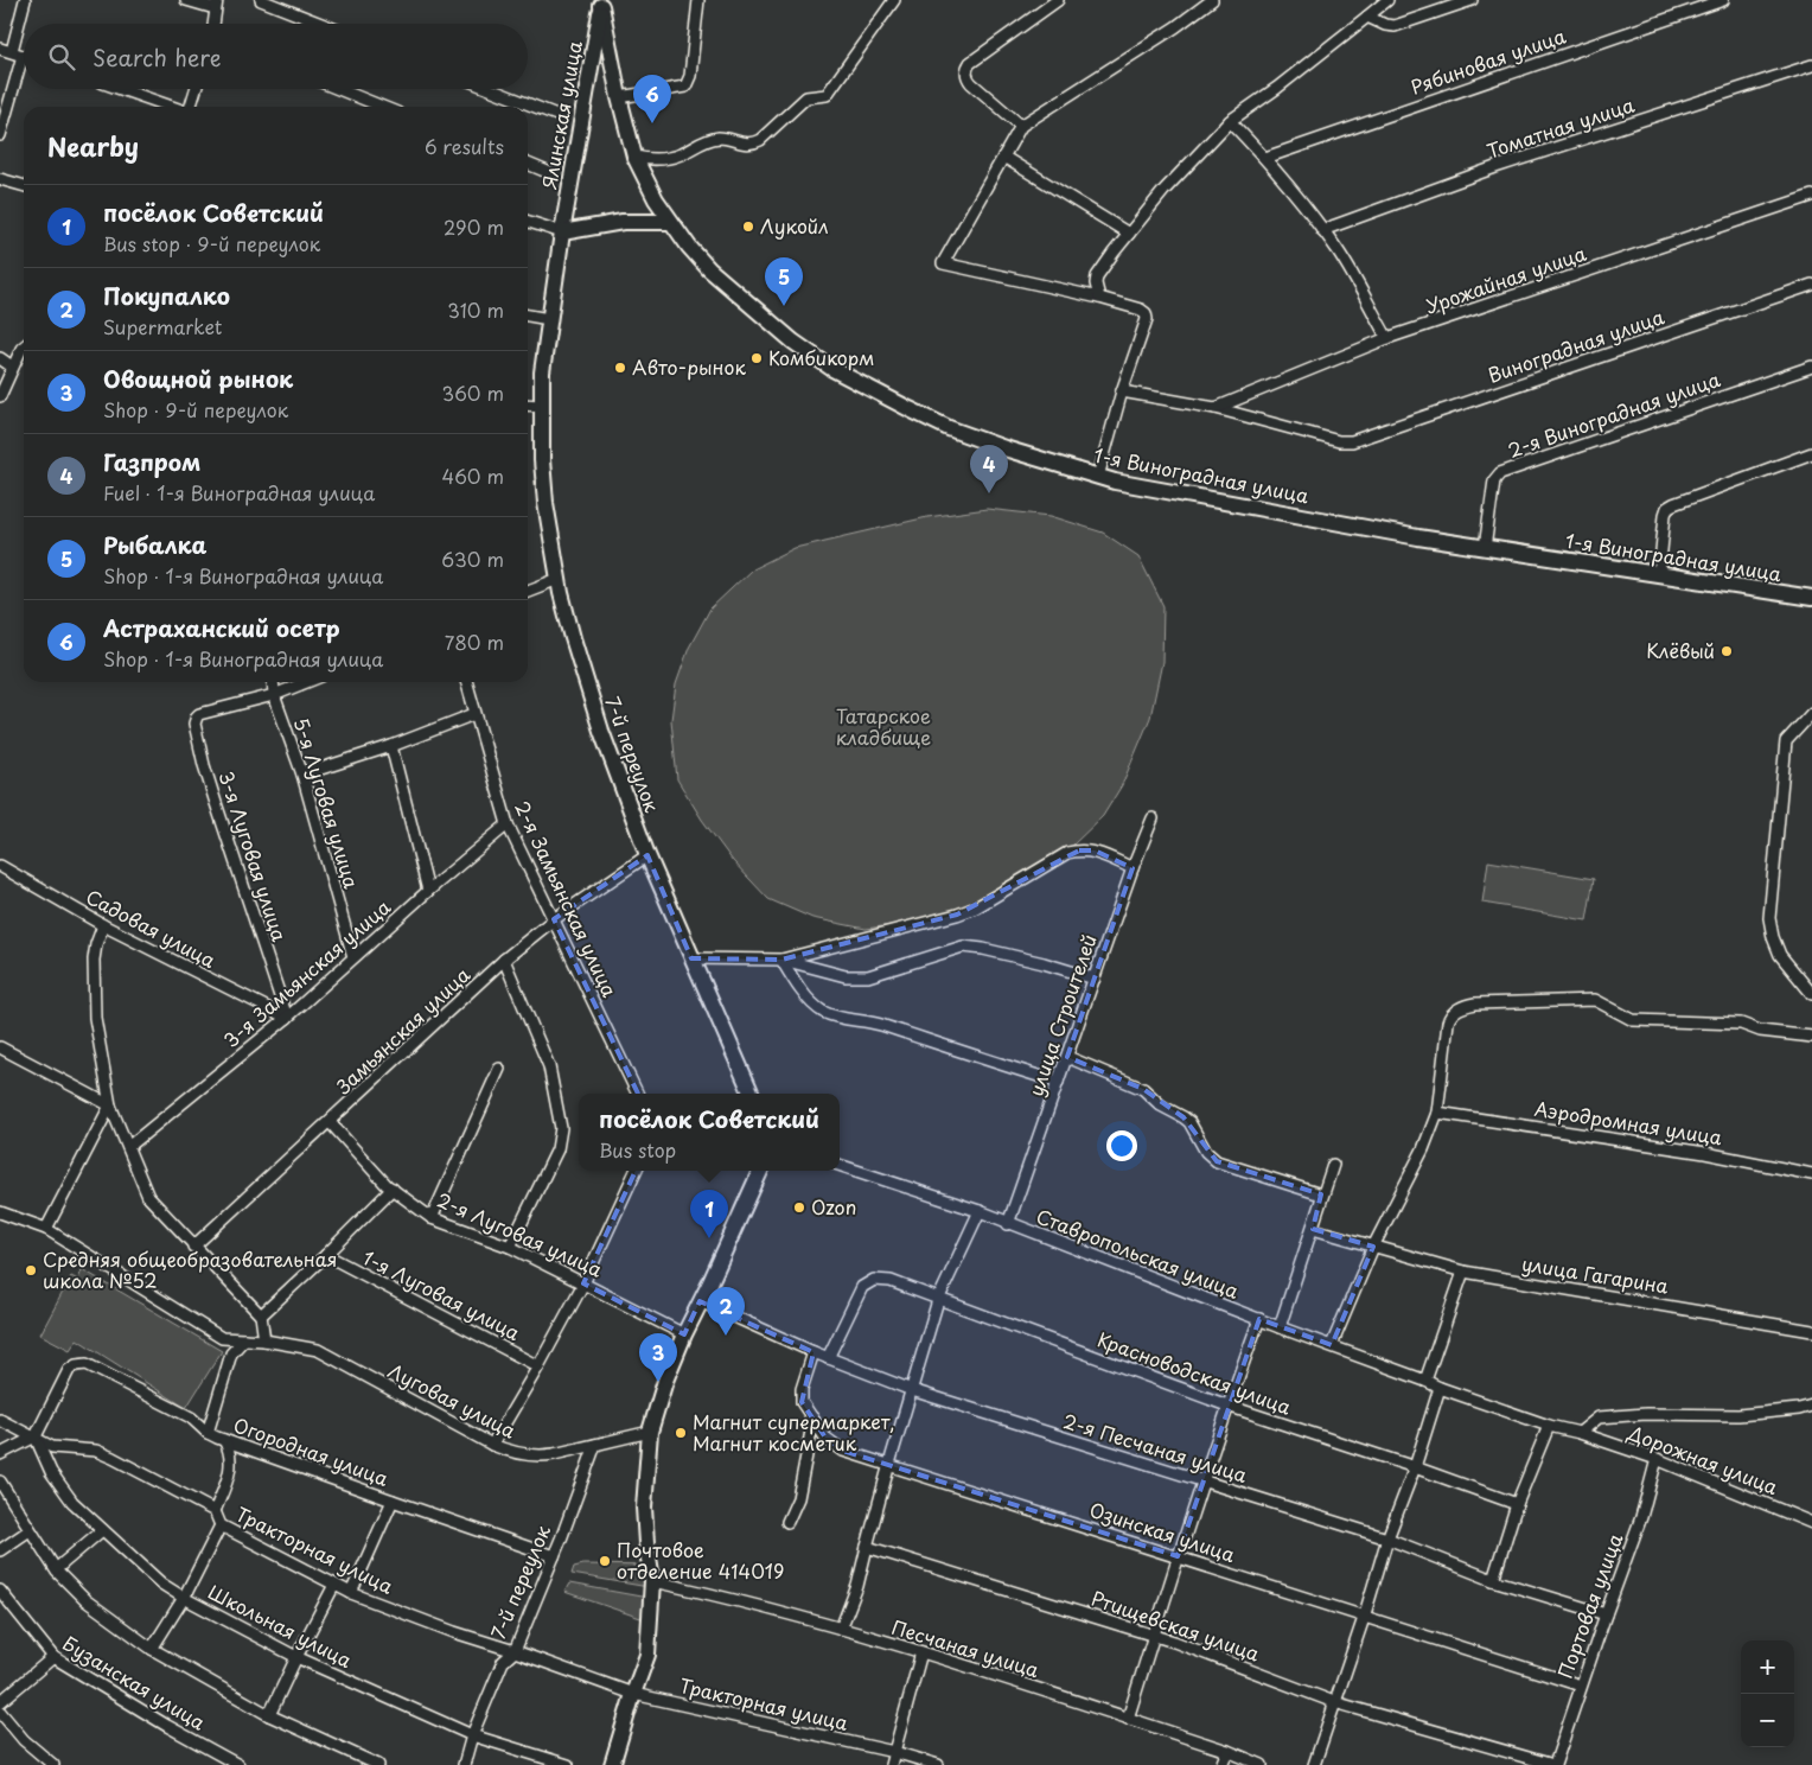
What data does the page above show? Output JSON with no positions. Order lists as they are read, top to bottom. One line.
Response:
{"streets":{"street":["Рябиновая улица","Ялинская улица","Томатная улица","Урожайная улица","Виноградная улица","2-я Виноградная улица","1-я Виноградная улица","7-й переулок","5-я Луговая улица","3-я Луговая улица","2-я Замьянская улица","Садовая улица","3-я Замьянская улица","улица Строителей","Замьянская улица","Аэродромная улица","2-я Луговая улица","Ставропольская улица","улица Гагарина","1-я Луговая улица","Красноводская улица","Луговая улица","2-я Песчаная улица","Огородная улица","Дорожная улица","Озинская улица","Тракторная улица","Портовая улица","Школьная улица","Ртищевская улица","Песчаная улица","Бузанская улица"]},"crossings":[["Ялинская улица","1-я Виноградная улица"],["Ялинская улица","7-й переулок"],["Урожайная улица","Виноградная улица"],["2-я Виноградная улица","1-я Виноградная улица"],["7-й переулок","Замьянская улица"],["7-й переулок","Луговая улица"],["7-й переулок","Огородная улица"],["7-й переулок","Тракторная улица"],["7-й переулок","Школьная улица"],["5-я Луговая улица","3-я Луговая улица"],["5-я Луговая улица","3-я Замьянская улица"],["3-я Луговая улица","Садовая улица"],["3-я Луговая улица","3-я Замьянская улица"],["2-я Замьянская улица","3-я Замьянская улица"],["2-я Замьянская улица","Замьянская улица"],["Садовая улица","3-я Замьянская улица"],["улица Строителей","Ставропольская улица"],["Замьянская улица","2-я Луговая улица"],["Ставропольская улица","Дорожная улица"],["Красноводская улица","2-я Песчаная улица"],["2-я Песчаная улица","Озинская улица"],["2-я Песчаная улица","Портовая улица"],["Огородная улица","Тракторная улица"],["Огородная улица","Школьная улица"],["Дорожная улица","Портовая улица"],["Озинская улица","Портовая улица"],["Тракторная улица","Школьная улица"],["Портовая улица","Ртищевская улица"]],"parks":["Татарское кладбище"],"places":["Лукойл","Комбикорм","Авто-рынок","Клёвый","Ozon","Средняя общеобразовательная школа №52","Магнит супермаркет, Магнит косметик","Почтовое отделение 414019"],"page":{"search":"Search here","pins":["6","5","4","1","2","3"],"heading":["Nearby","6 results"],"list":[{"mark":"1","name":"посёлок Советский","note":"Bus stop · 9-й переулок","value":"290 m"},{"mark":"2","name":"Покупалко","note":"Supermarket","value":"310 m"},{"mark":"3","name":"Овощной рынок","note":"Shop · 9-й переулок","value":"360 m"},{"mark":"4","name":"Газпром","note":"Fuel · 1-я Виноградная улица","value":"460 m"},{"mark":"5","name":"Рыбалка","note":"Shop · 1-я Виноградная улица","value":"630 m"},{"mark":"6","name":"Астраханский осетр","note":"Shop · 1-я Виноградная улица","value":"780 m"}],"popup":["посёлок Советский","Bus stop"],"map_buttons":["+","−"]}}
